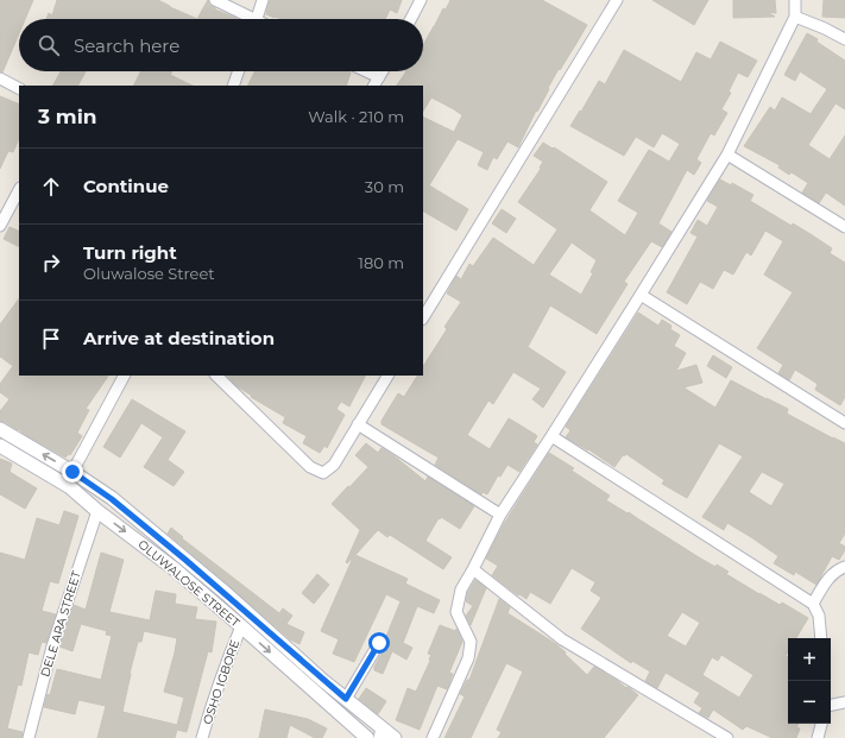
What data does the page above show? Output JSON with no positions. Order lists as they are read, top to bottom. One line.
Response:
{"streets":{"street":["OLUWALOSE STREET","DELE ARA STREET","OSHO IGBORE"]},"crossings":[["OLUWALOSE STREET","DELE ARA STREET"],["OLUWALOSE STREET","OSHO IGBORE"]],"page":{"search":"Search here","heading":["3 min","Walk · 210 m"],"list":[["Continue","30 m"],["Turn right","Oluwalose Street","180 m"],"Arrive at destination"],"map_buttons":["+","−"]}}
